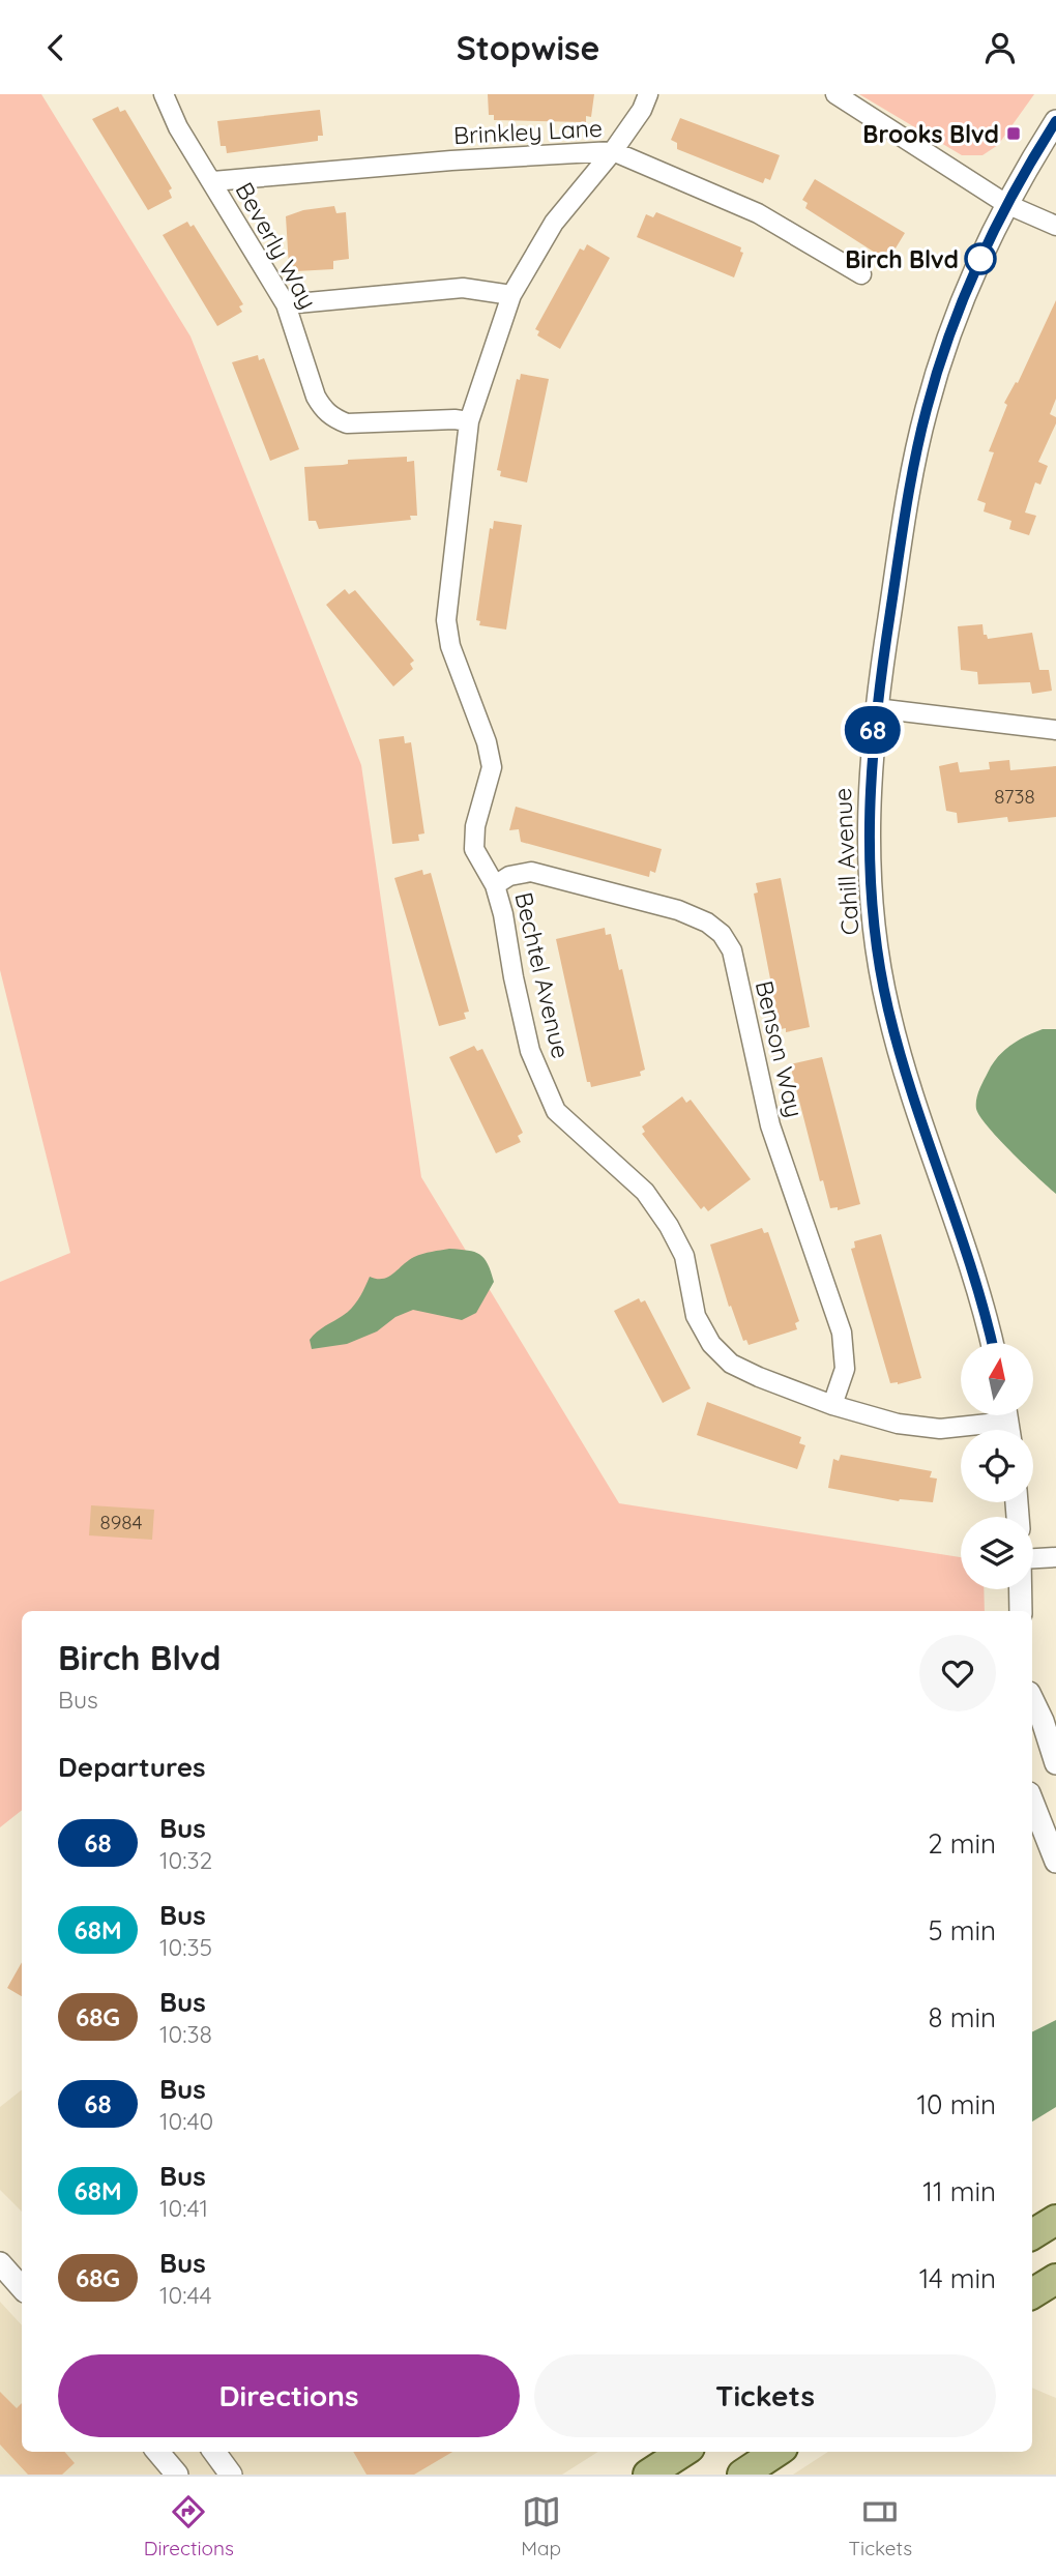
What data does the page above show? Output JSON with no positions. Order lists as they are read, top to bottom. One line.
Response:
{"streets":{"street":["Brinkley Lane","Beverly Way","Cahill Avenue","Bechtel Avenue","Benson Way"]},"crossings":[["Brinkley Lane","Beverly Way"],["Brinkley Lane","Bechtel Avenue"],["Beverly Way","Bechtel Avenue"],["Bechtel Avenue","Benson Way"]],"places":{"transit":["Brooks Blvd"],"other":["Birch Blvd"]},"lines":["bus line 68"],"house_numbers":["8738","8984"],"north":"top","page":{"header":"Stopwise","on_map":"68","heading":[["Birch Blvd","Bus"],"Departures"],"list":[{"mark":"68","name":"Bus","note":"10:32","value":"2 min"},{"mark":"68M","name":"Bus","note":"10:35","value":"5 min"},{"mark":"68G","name":"Bus","note":"10:38","value":"8 min"},{"mark":"68","name":"Bus","note":"10:40","value":"10 min"},{"mark":"68M","name":"Bus","note":"10:41","value":"11 min"},{"mark":"68G","name":"Bus","note":"10:44","value":"14 min"}],"buttons":["Directions","Tickets"],"tabs":["Directions","Map","Tickets"]}}
